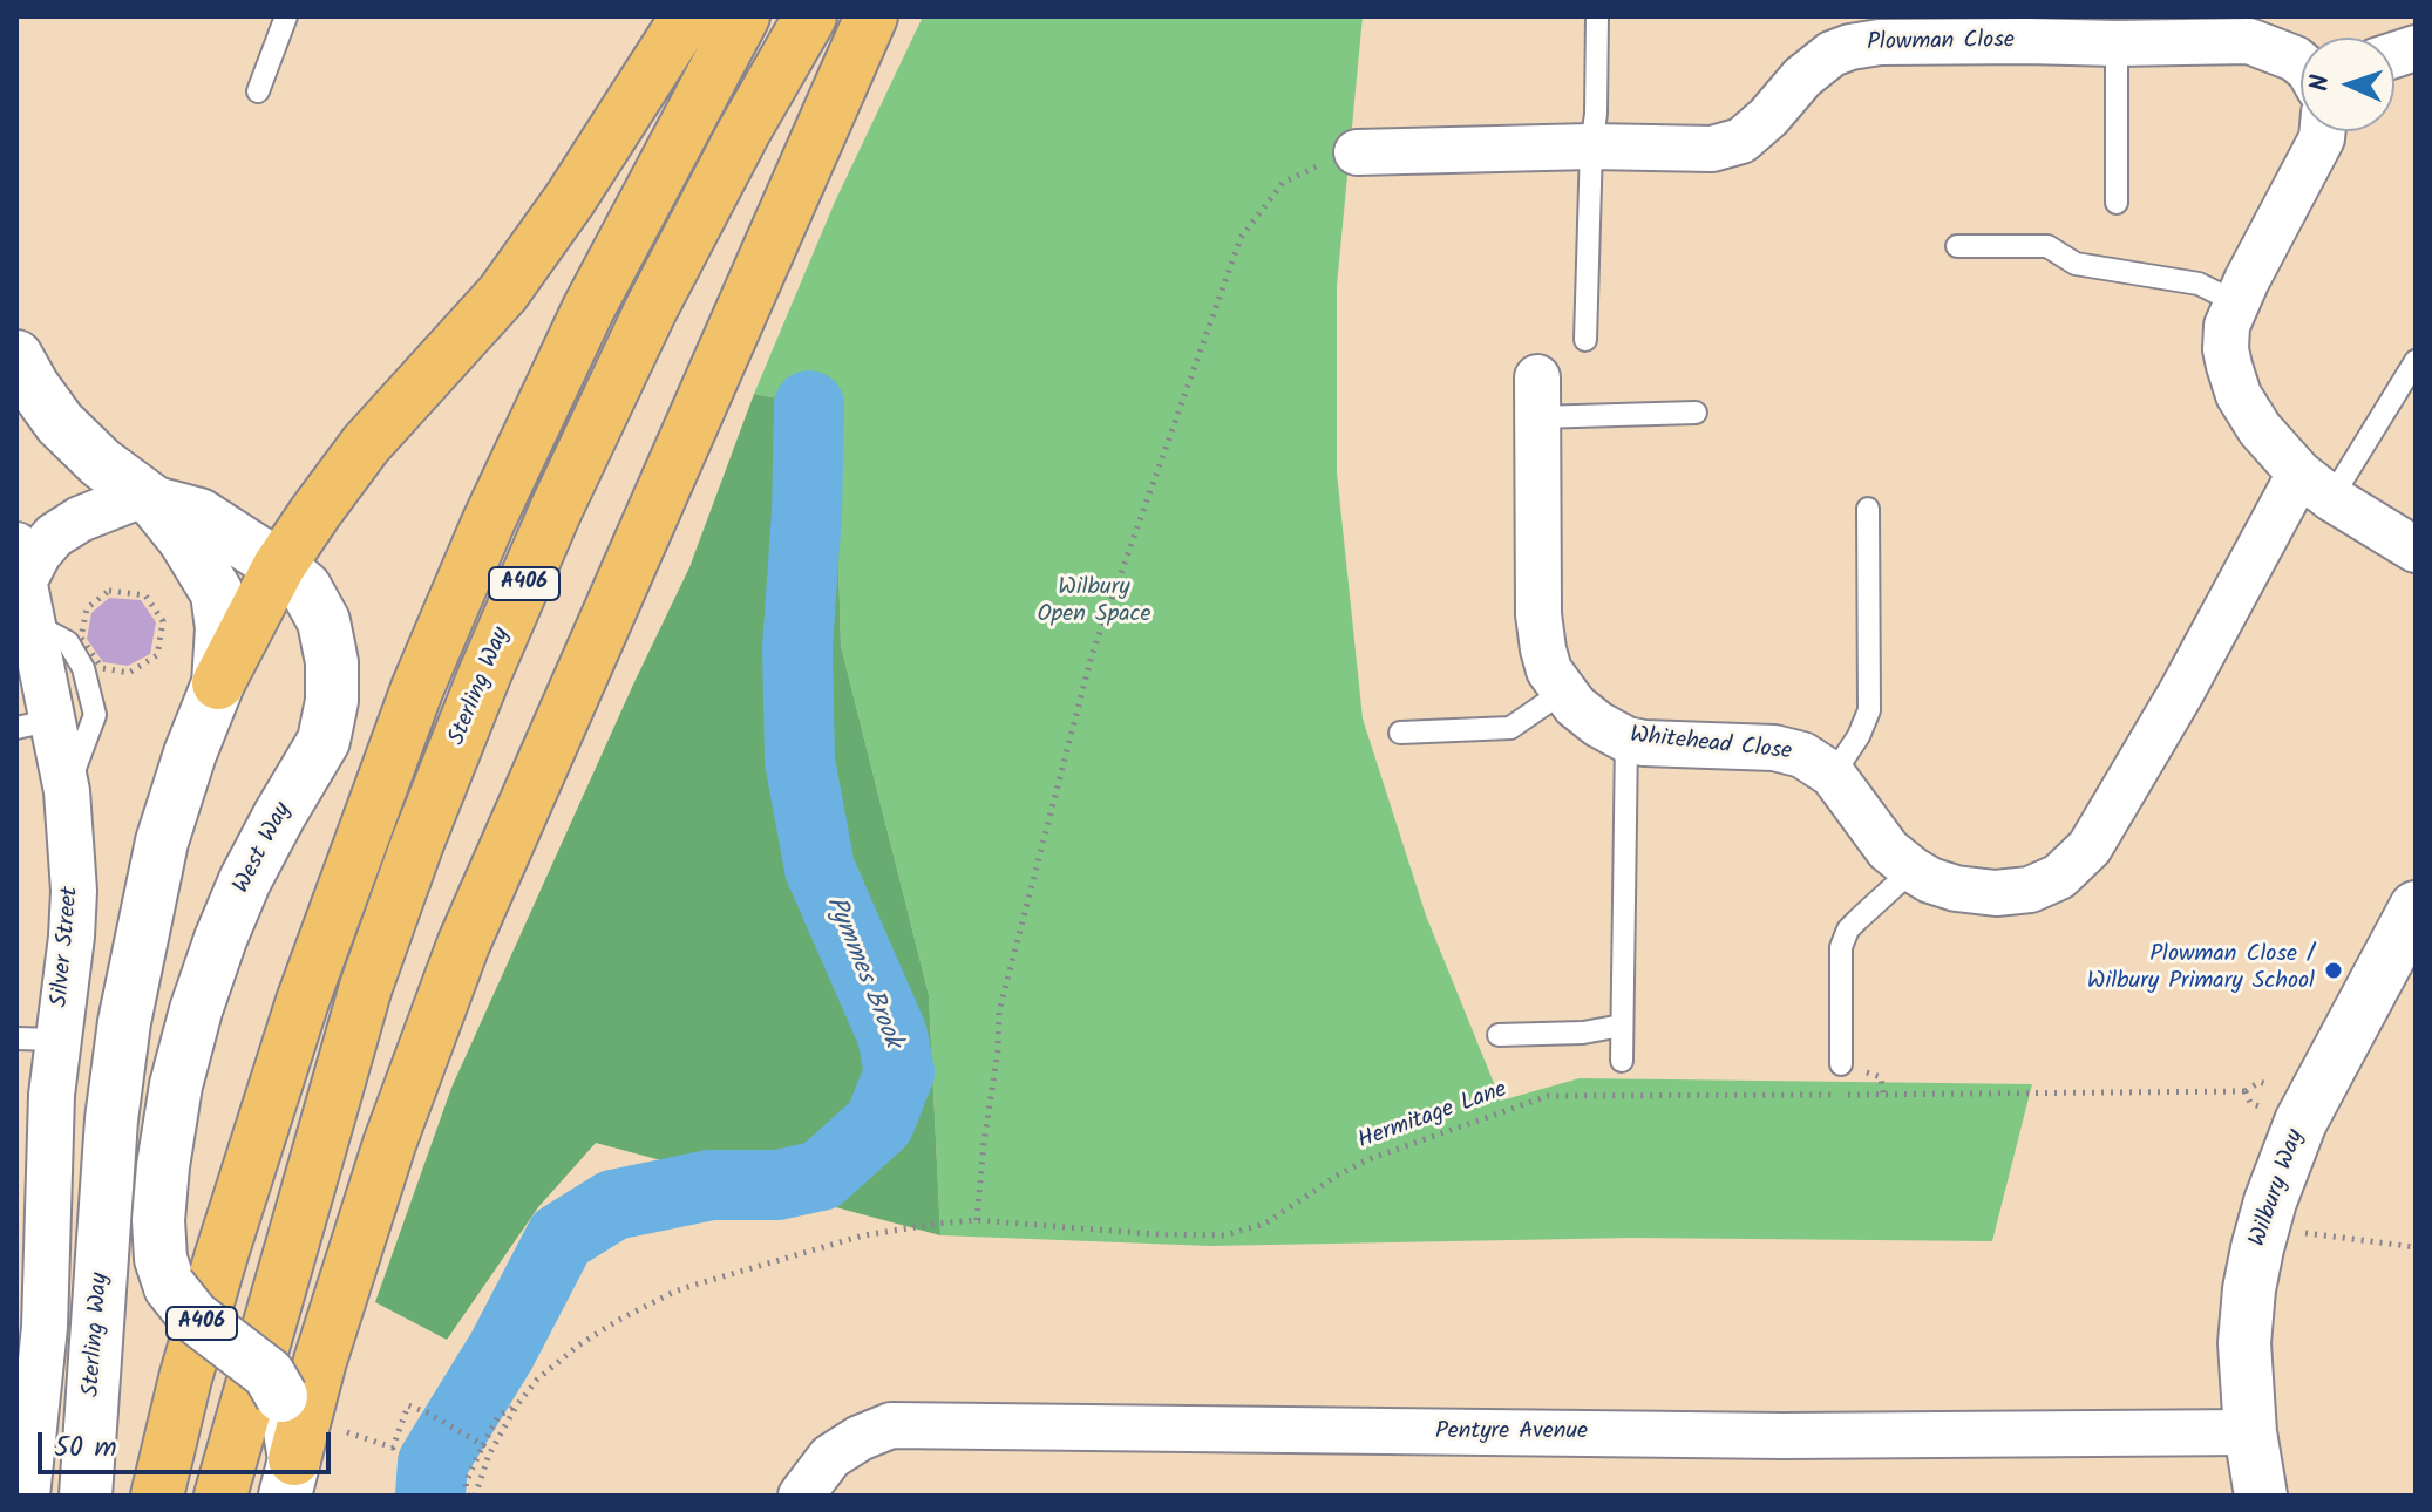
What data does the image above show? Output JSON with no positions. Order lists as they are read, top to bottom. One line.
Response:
{"streets":{"highway":["A406","Sterling Way"],"street":["Plowman Close","Whitehead Close","West Way","Silver Street","Wilbury Way","Pentyre Avenue"],"path":["Hermitage Lane"]},"crossings":[["Sterling Way","West Way"],["Wilbury Way","Pentyre Avenue"]],"water":["Pymmes Brook"],"parks":["Wilbury Open Space"],"places":["Plowman Close / Wilbury Primary School"],"scale_bar":"50 m","north":"left"}
